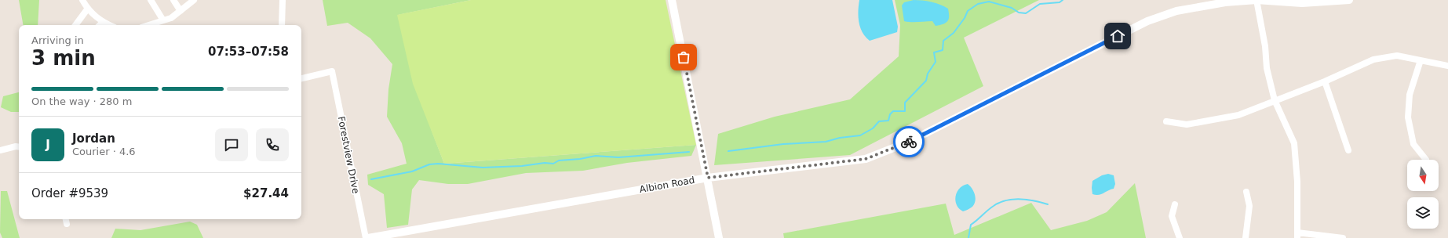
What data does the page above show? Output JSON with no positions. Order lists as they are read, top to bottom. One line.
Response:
{"streets":{"street":["Forestview Drive","Albion Road"]},"crossings":[["Forestview Drive","Albion Road"]],"north":"bottom","page":{"heading":["3 min","Arriving in","07:53–07:58"],"panel":["Jordan","Courier · 4.6","Order #9539","$27.44"],"bar":"On the way · 280 m","round":"J"}}
